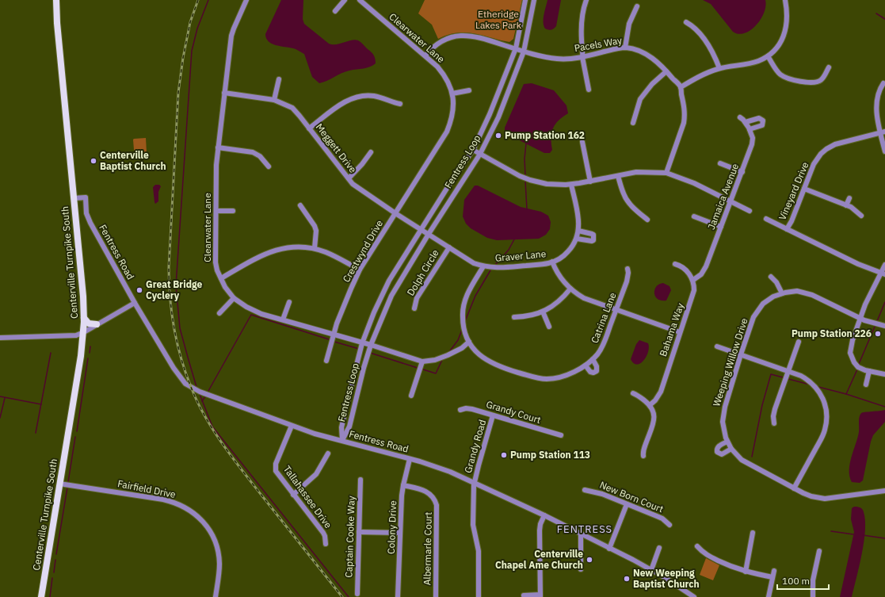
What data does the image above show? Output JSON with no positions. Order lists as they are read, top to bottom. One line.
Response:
{"streets":{"main road":["Centerville Turnpike South"],"street":["Clearwater Lane","Pacels Way","Meggett Drive","Fentress Loop","Vineyard Drive","Jamaica Avenue","Crestwynd Drive","Fentress Road","Graver Lane","Dolph Circle","Catrina Lane","Bahama Way","Weeping Willow Drive","Grandy Court","Grandy Road","Fairfield Drive","Tallahassee Drive","New Born Court","Colony Drive","Captain Cooke Way","Albermarle Court"]},"crossings":[["Clearwater Lane","Pacels Way"],["Clearwater Lane","Meggett Drive"],["Clearwater Lane","Fentress Loop"],["Clearwater Lane","Crestwynd Drive"],["Clearwater Lane","Catrina Lane"],["Pacels Way","Fentress Loop"],["Meggett Drive","Fentress Loop"],["Meggett Drive","Crestwynd Drive"],["Meggett Drive","Graver Lane"],["Fentress Loop","Fentress Road"],["Fentress Loop","Graver Lane"],["Jamaica Avenue","Bahama Way"],["Fentress Road","Centerville Turnpike South"],["Fentress Road","Grandy Road"],["Fentress Road","Tallahassee Drive"],["Fentress Road","Colony Drive"],["Graver Lane","Dolph Circle"],["Graver Lane","Catrina Lane"],["Centerville Turnpike South","Fairfield Drive"],["Grandy Court","Grandy Road"],["Colony Drive","Albermarle Court"]],"districts":["FENTRESS"],"parks":["Etheridge Lakes Park"],"places":["Pump Station 162","Centerville Baptist Church","Great Bridge Cyclery","Pump Station 226","Pump Station 113","Centerville Chapel Ame Church","New Weeping Baptist Church"],"scale_bar":"100 m"}
